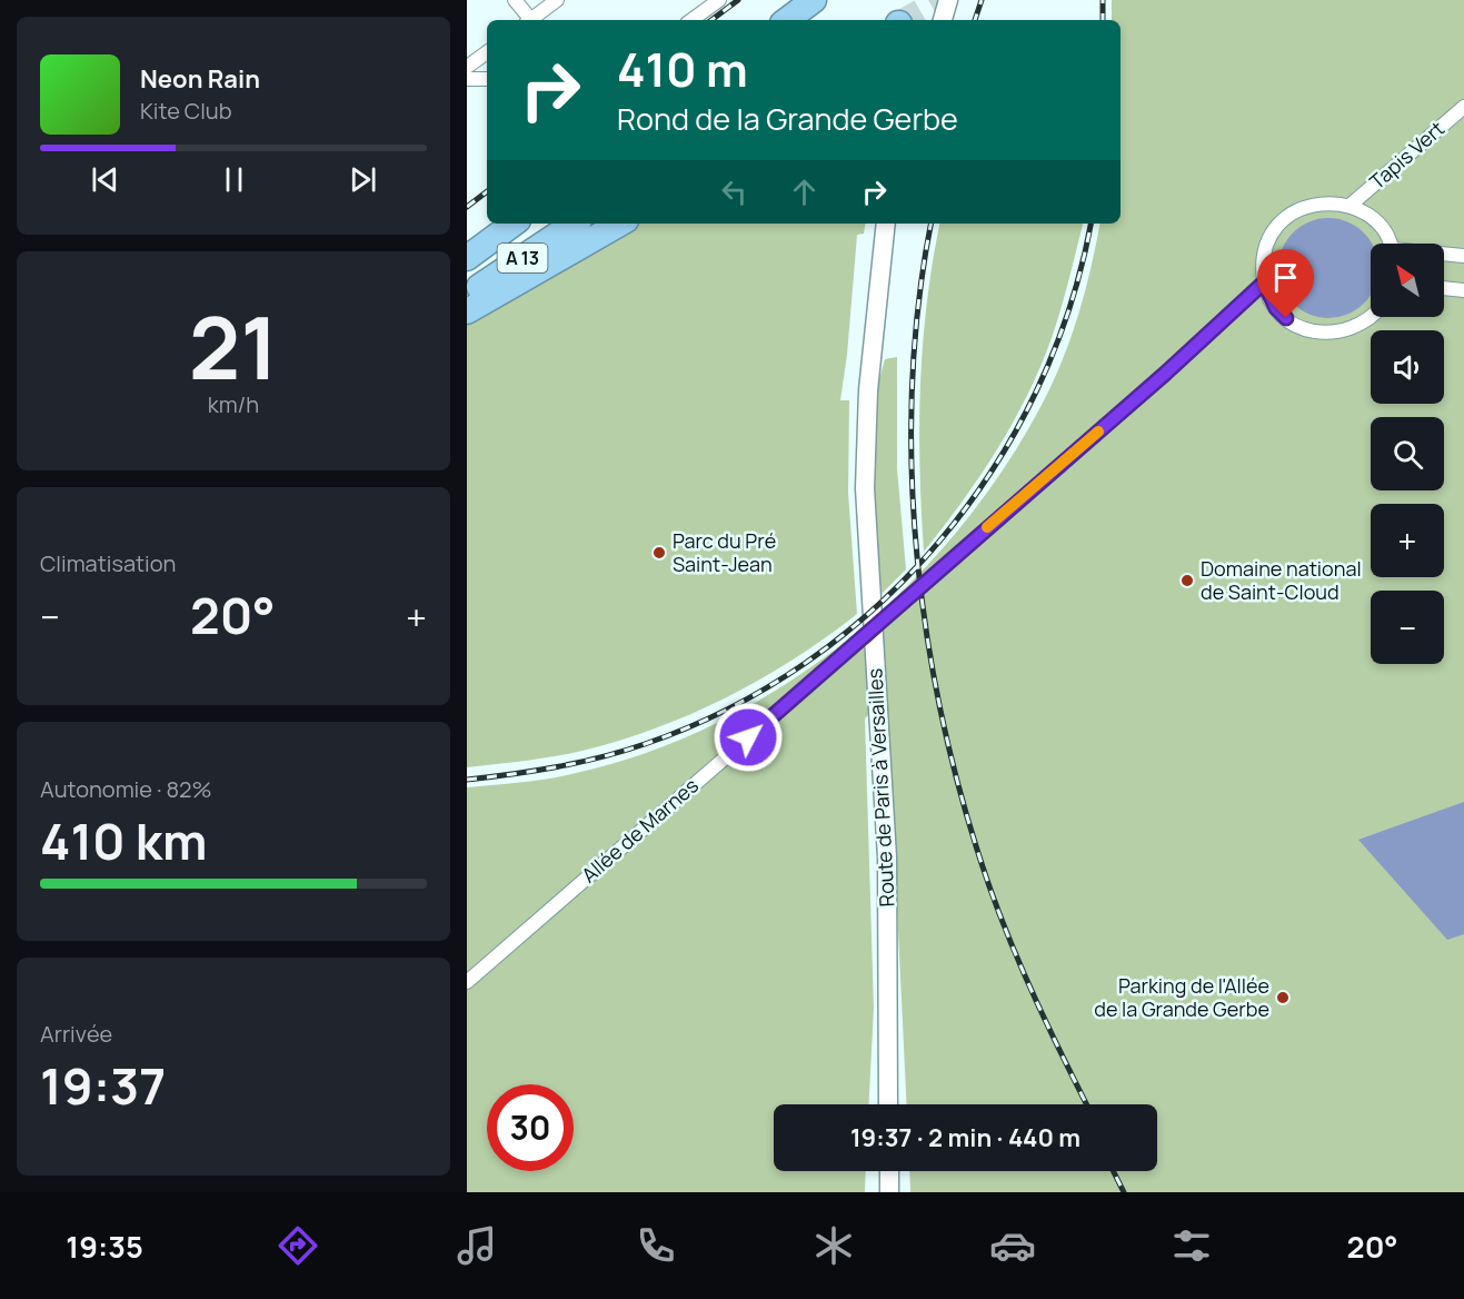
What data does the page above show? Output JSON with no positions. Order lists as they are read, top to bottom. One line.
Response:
{"streets":{"highway":["A 13"],"main road":["Route de Paris à Versailles"],"street":["Tapis Vert","Allée de Marnes"]},"places":["Parc du Pré Saint-Jean","Domaine national de Saint-Cloud","Parking de l'Allée de la Grande Gerbe"],"north":"top left","page":{"turn":["410 m","Rond de la Grande Gerbe"],"song":["Neon Rain","Kite Club"],"map_buttons":["+","−"],"tile":[["21","km/h"],"Climatisation",["Autonomie · 82%","410 km"],["Arrivée","19:37"]],"heat":["−","20°","+"],"limit":"30","trip":"19:37 · 2 min · 440 m","tabs":["19:35","20°"]}}
